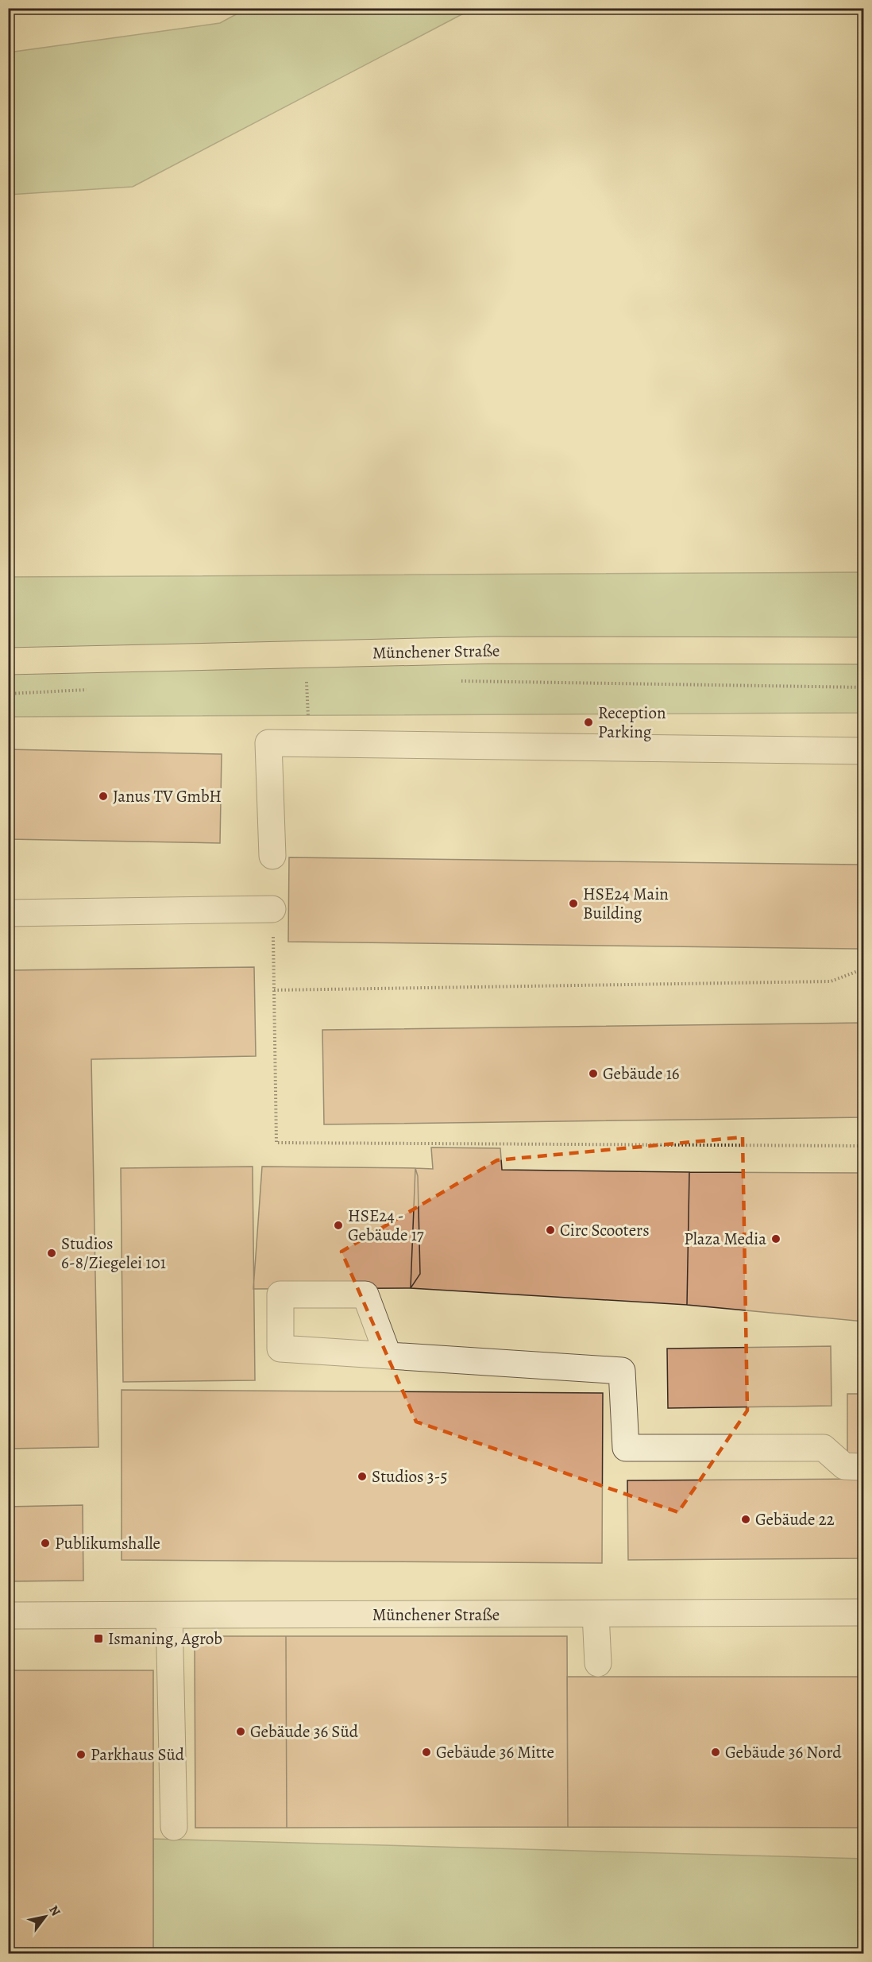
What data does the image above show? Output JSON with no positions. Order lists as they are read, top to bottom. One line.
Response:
{"streets":{"main road":["Münchener Straße"]},"places":{"other":["Reception Parking","Janus TV GmbH","HSE24 Main Building","Gebäude 16","HSE24 - Gebäude 17","Circ Scooters","Plaza Media","Studios 6-8/Ziegelei 101","Studios 3-5","Gebäude 22","Publikumshalle","Gebäude 36 Süd","Gebäude 36 Mitte","Gebäude 36 Nord","Parkhaus Süd"],"transit":["Ismaning, Agrob"]},"north":"top right"}
